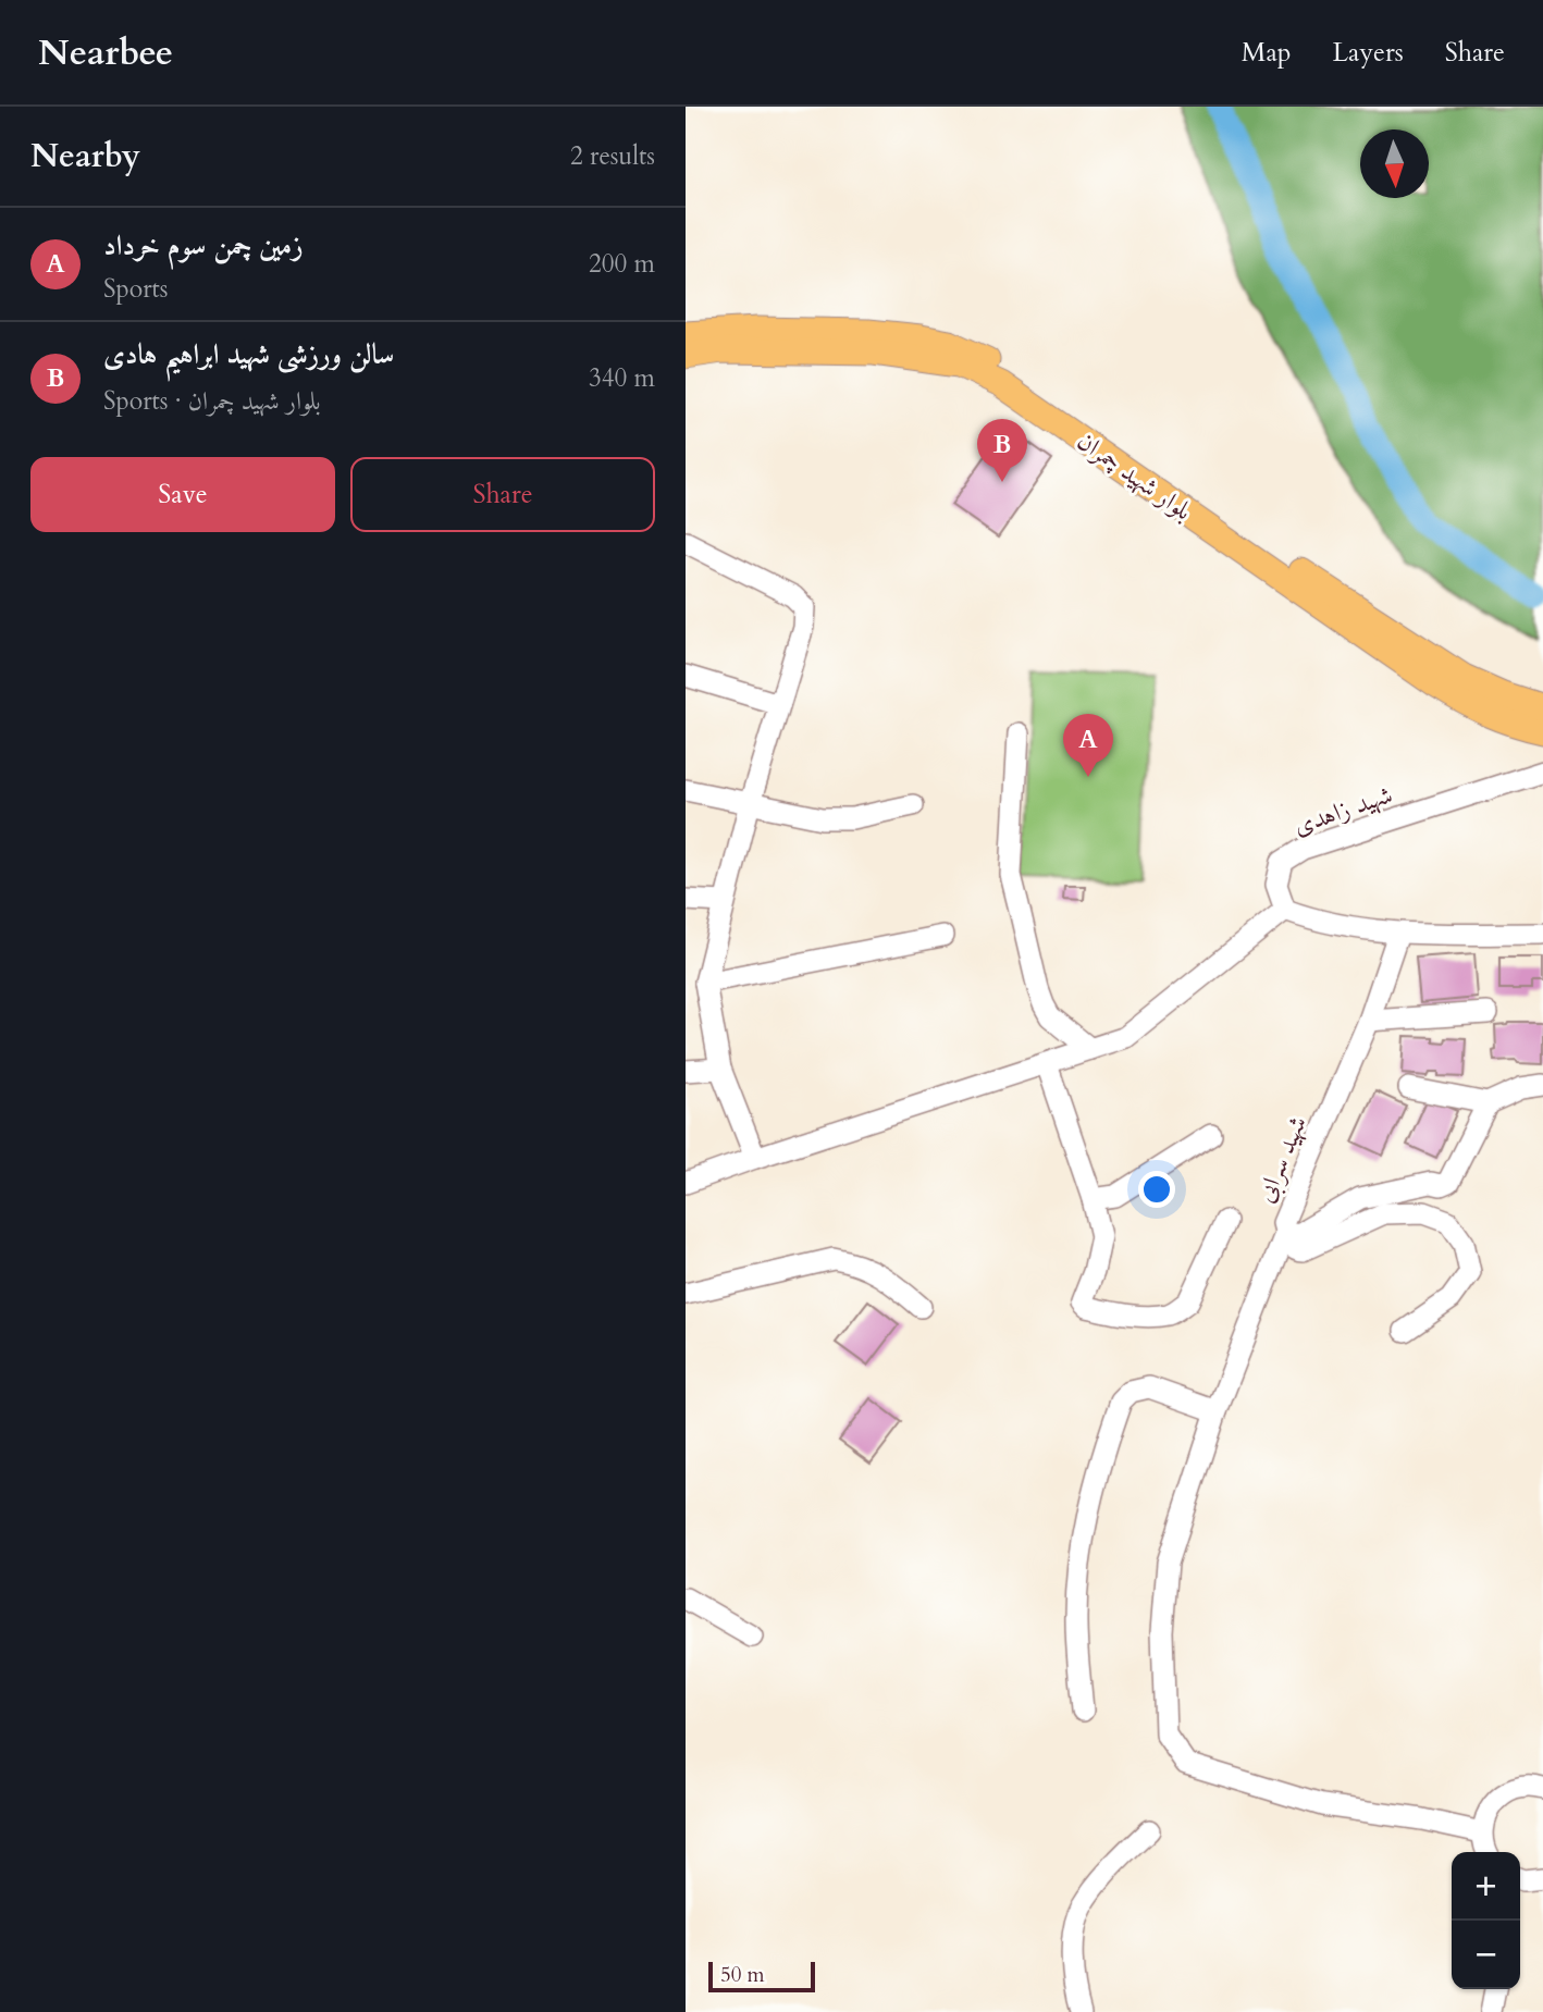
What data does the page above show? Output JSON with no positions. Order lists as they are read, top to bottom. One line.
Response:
{"streets":{"main road":["بلوار شهید چمران"],"street":["شهید زاهدی","شهید سرابی"]},"scale_bar":"50 m","north":"bottom","page":{"header":"Nearbee","nav":["Map","Layers","Share"],"heading":["Nearby","2 results"],"list":[{"mark":"A","name":"زمین چمن سوم خرداد","note":"Sports","value":"200 m"},{"mark":"B","name":"سالن ورزشی شهید ابراهیم هادی","note":"Sports · بلوار شهید چمران","value":"340 m"}],"pins":["B","A"],"buttons":["Save","Share"],"map_buttons":["+","−"],"scale":"50 m"}}
